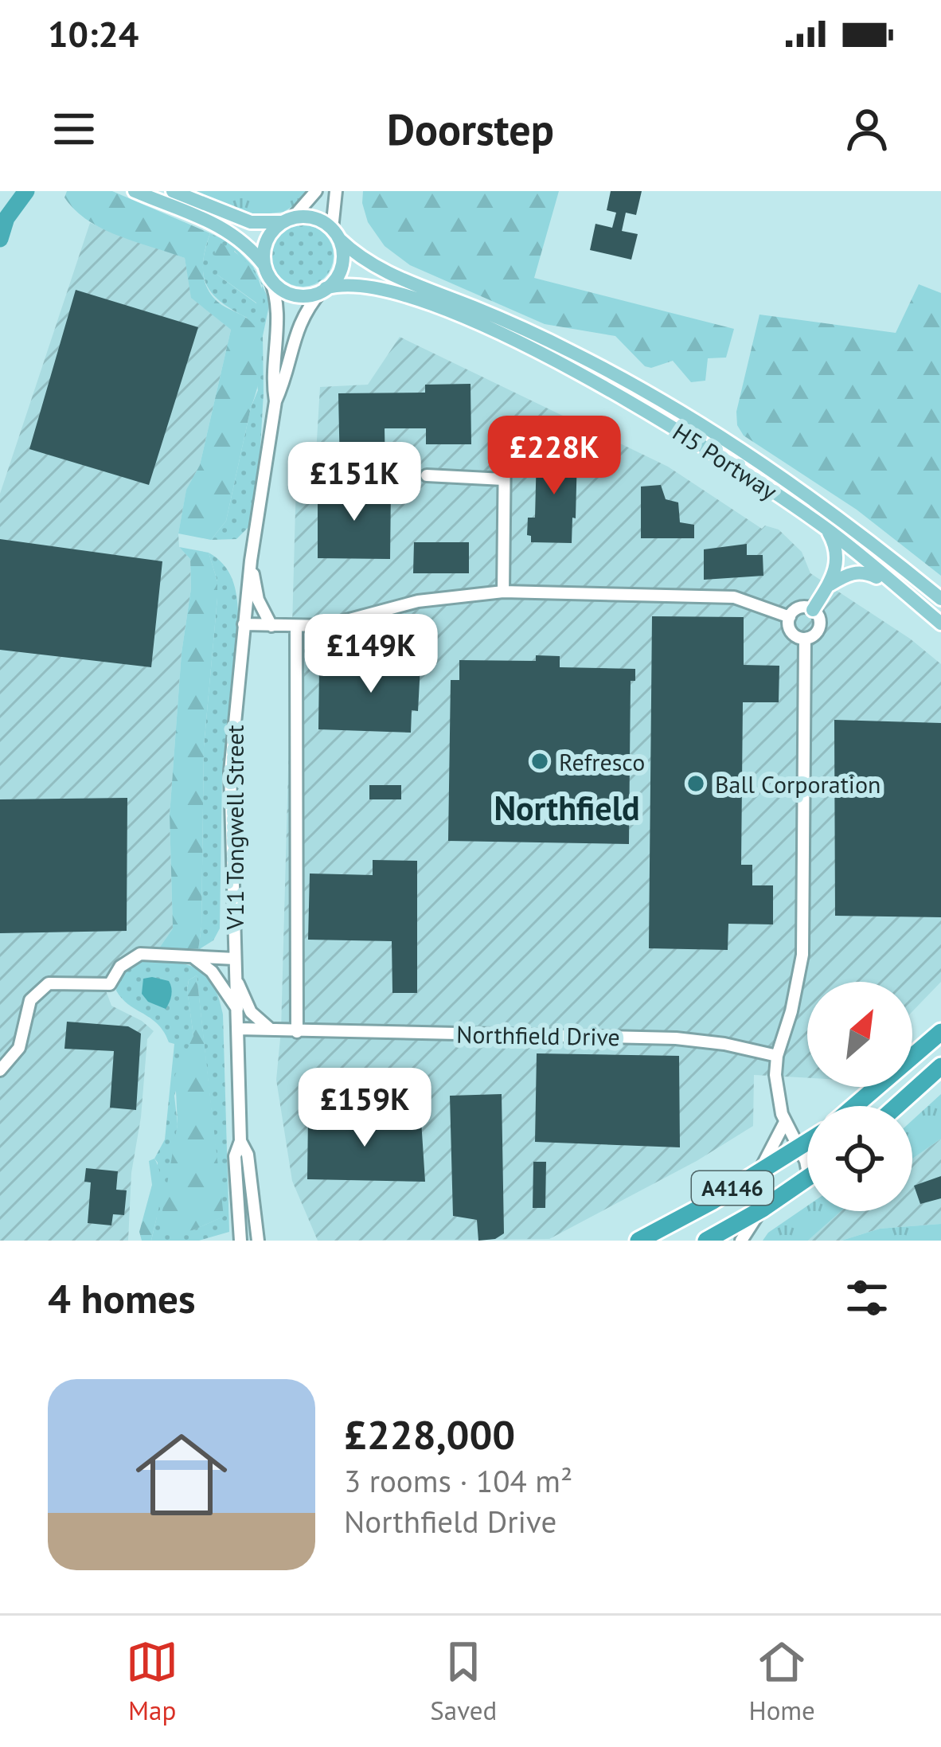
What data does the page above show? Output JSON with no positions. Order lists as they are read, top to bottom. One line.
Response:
{"streets":{"highway":["A4146"],"main road":["H5 Portway"],"street":["V11 Tongwell Street","Northfield Drive"]},"crossings":[["H5 Portway","V11 Tongwell Street"],["V11 Tongwell Street","Northfield Drive"]],"districts":["Northfield"],"places":["Refresco","Ball Corporation"],"north":"top right","page":{"status":"10:24","header":"Doorstep","price":["£228K","£151K","£149K","£159K"],"heading":"4 homes","list":[{"name":"£228,000","note":"3 rooms · 104 m² · Northfield Drive"}],"tabs":["Map","Saved","Home"]}}
